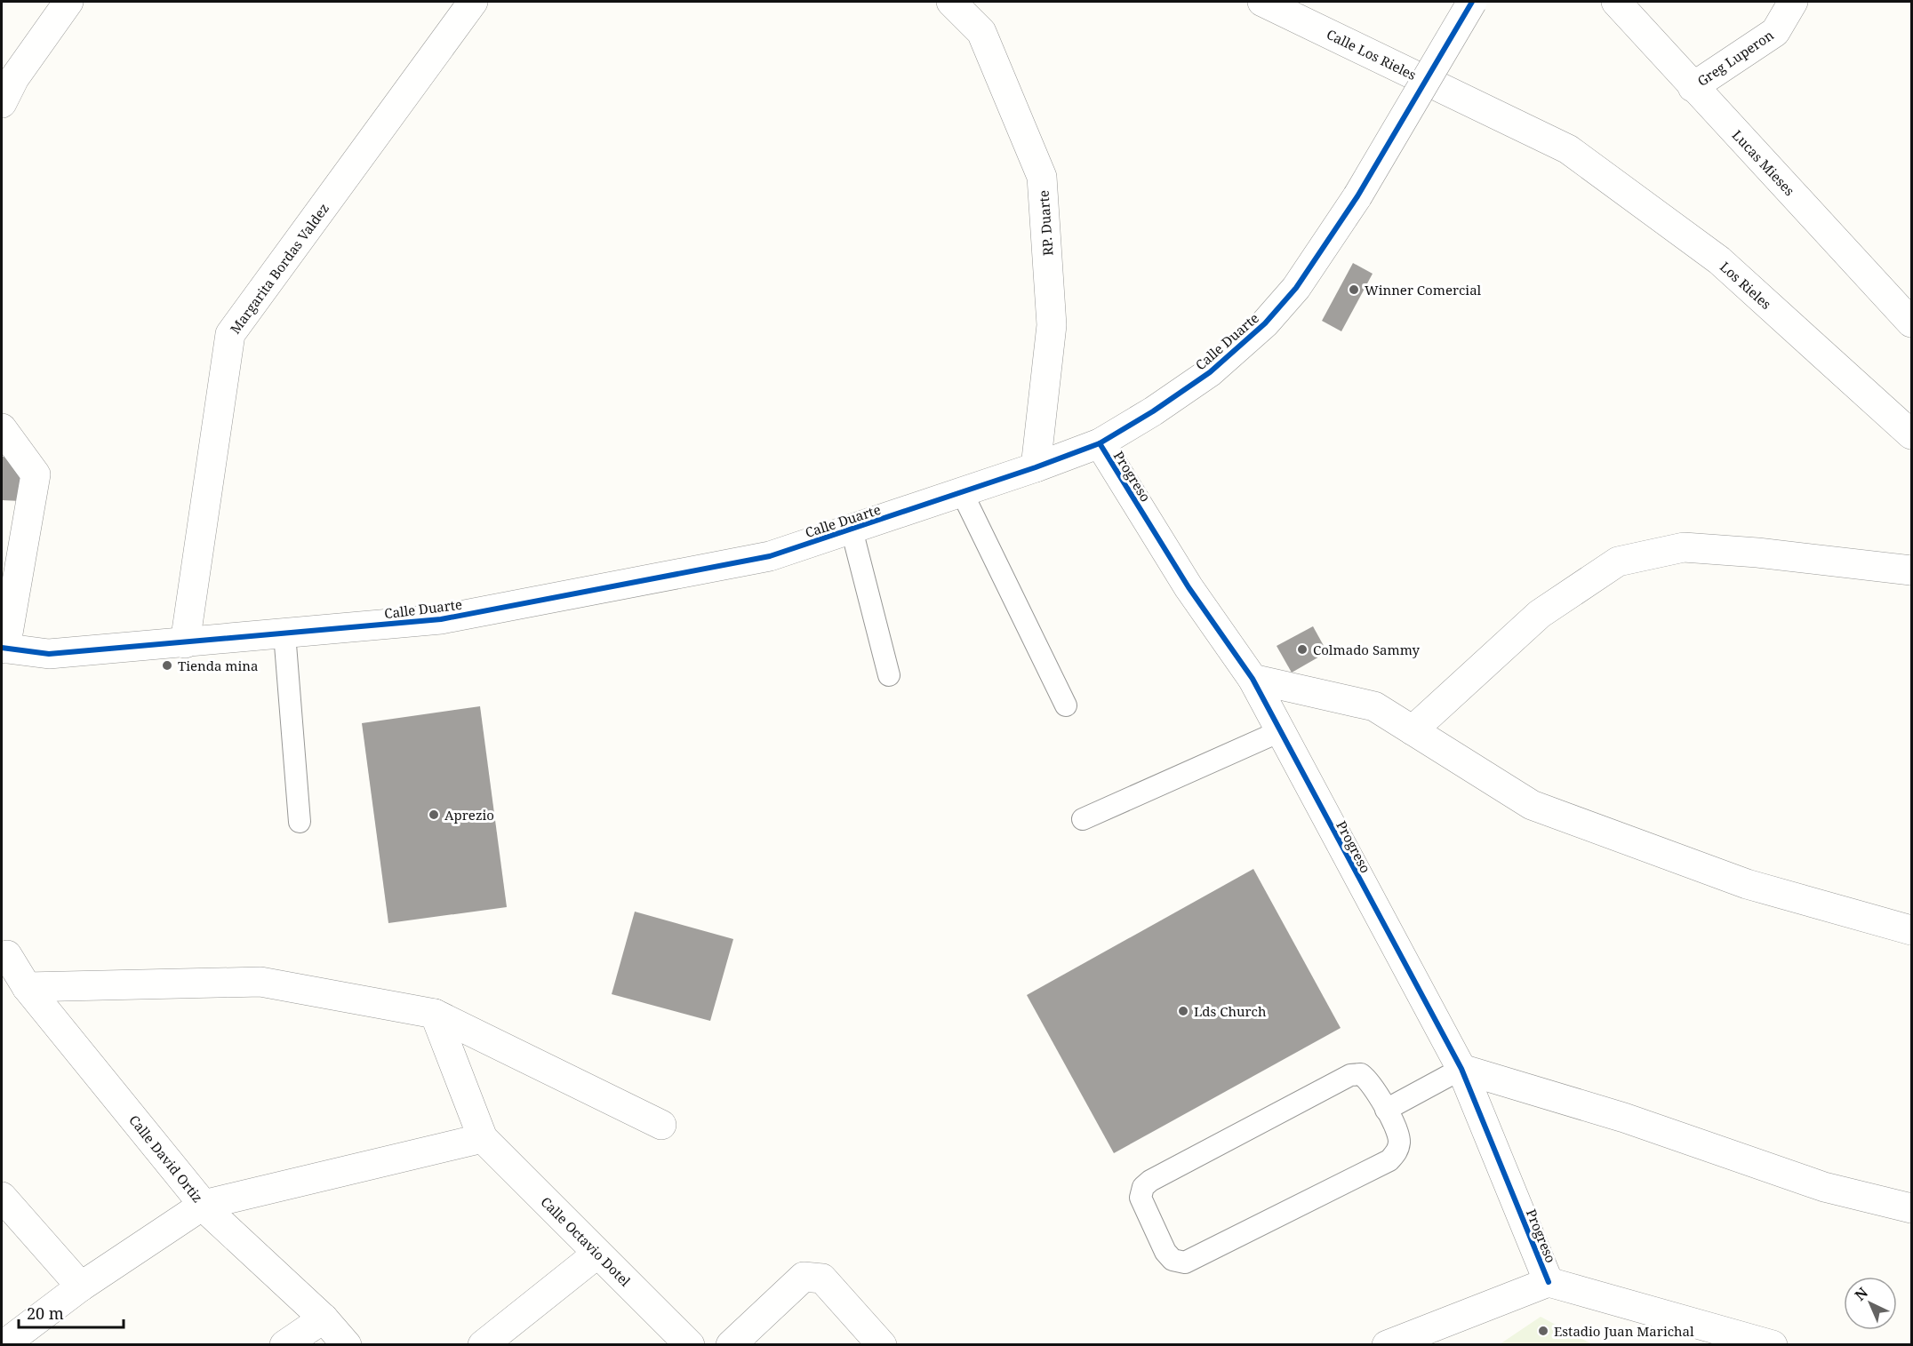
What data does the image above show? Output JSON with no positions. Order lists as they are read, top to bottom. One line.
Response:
{"streets":{"street":["Calle Los Rieles","Greg Luperon","Lucas Mieses","RP. Duarte","Margarita Bordas Valdez","Los Rieles","Calle Duarte","Progreso","Calle David Ortiz","Calle Octavio Dotel"]},"crossings":[["Calle Los Rieles","Los Rieles"],["Greg Luperon","Lucas Mieses"],["RP. Duarte","Calle Duarte"],["Margarita Bordas Valdez","Calle Duarte"],["Calle Duarte","Progreso"]],"places":["Winner Comercial","Colmado Sammy","Tienda mina","Aprezio","Lds Church","Estadio Juan Marichal"],"scale_bar":"20 m","north":"top left"}
